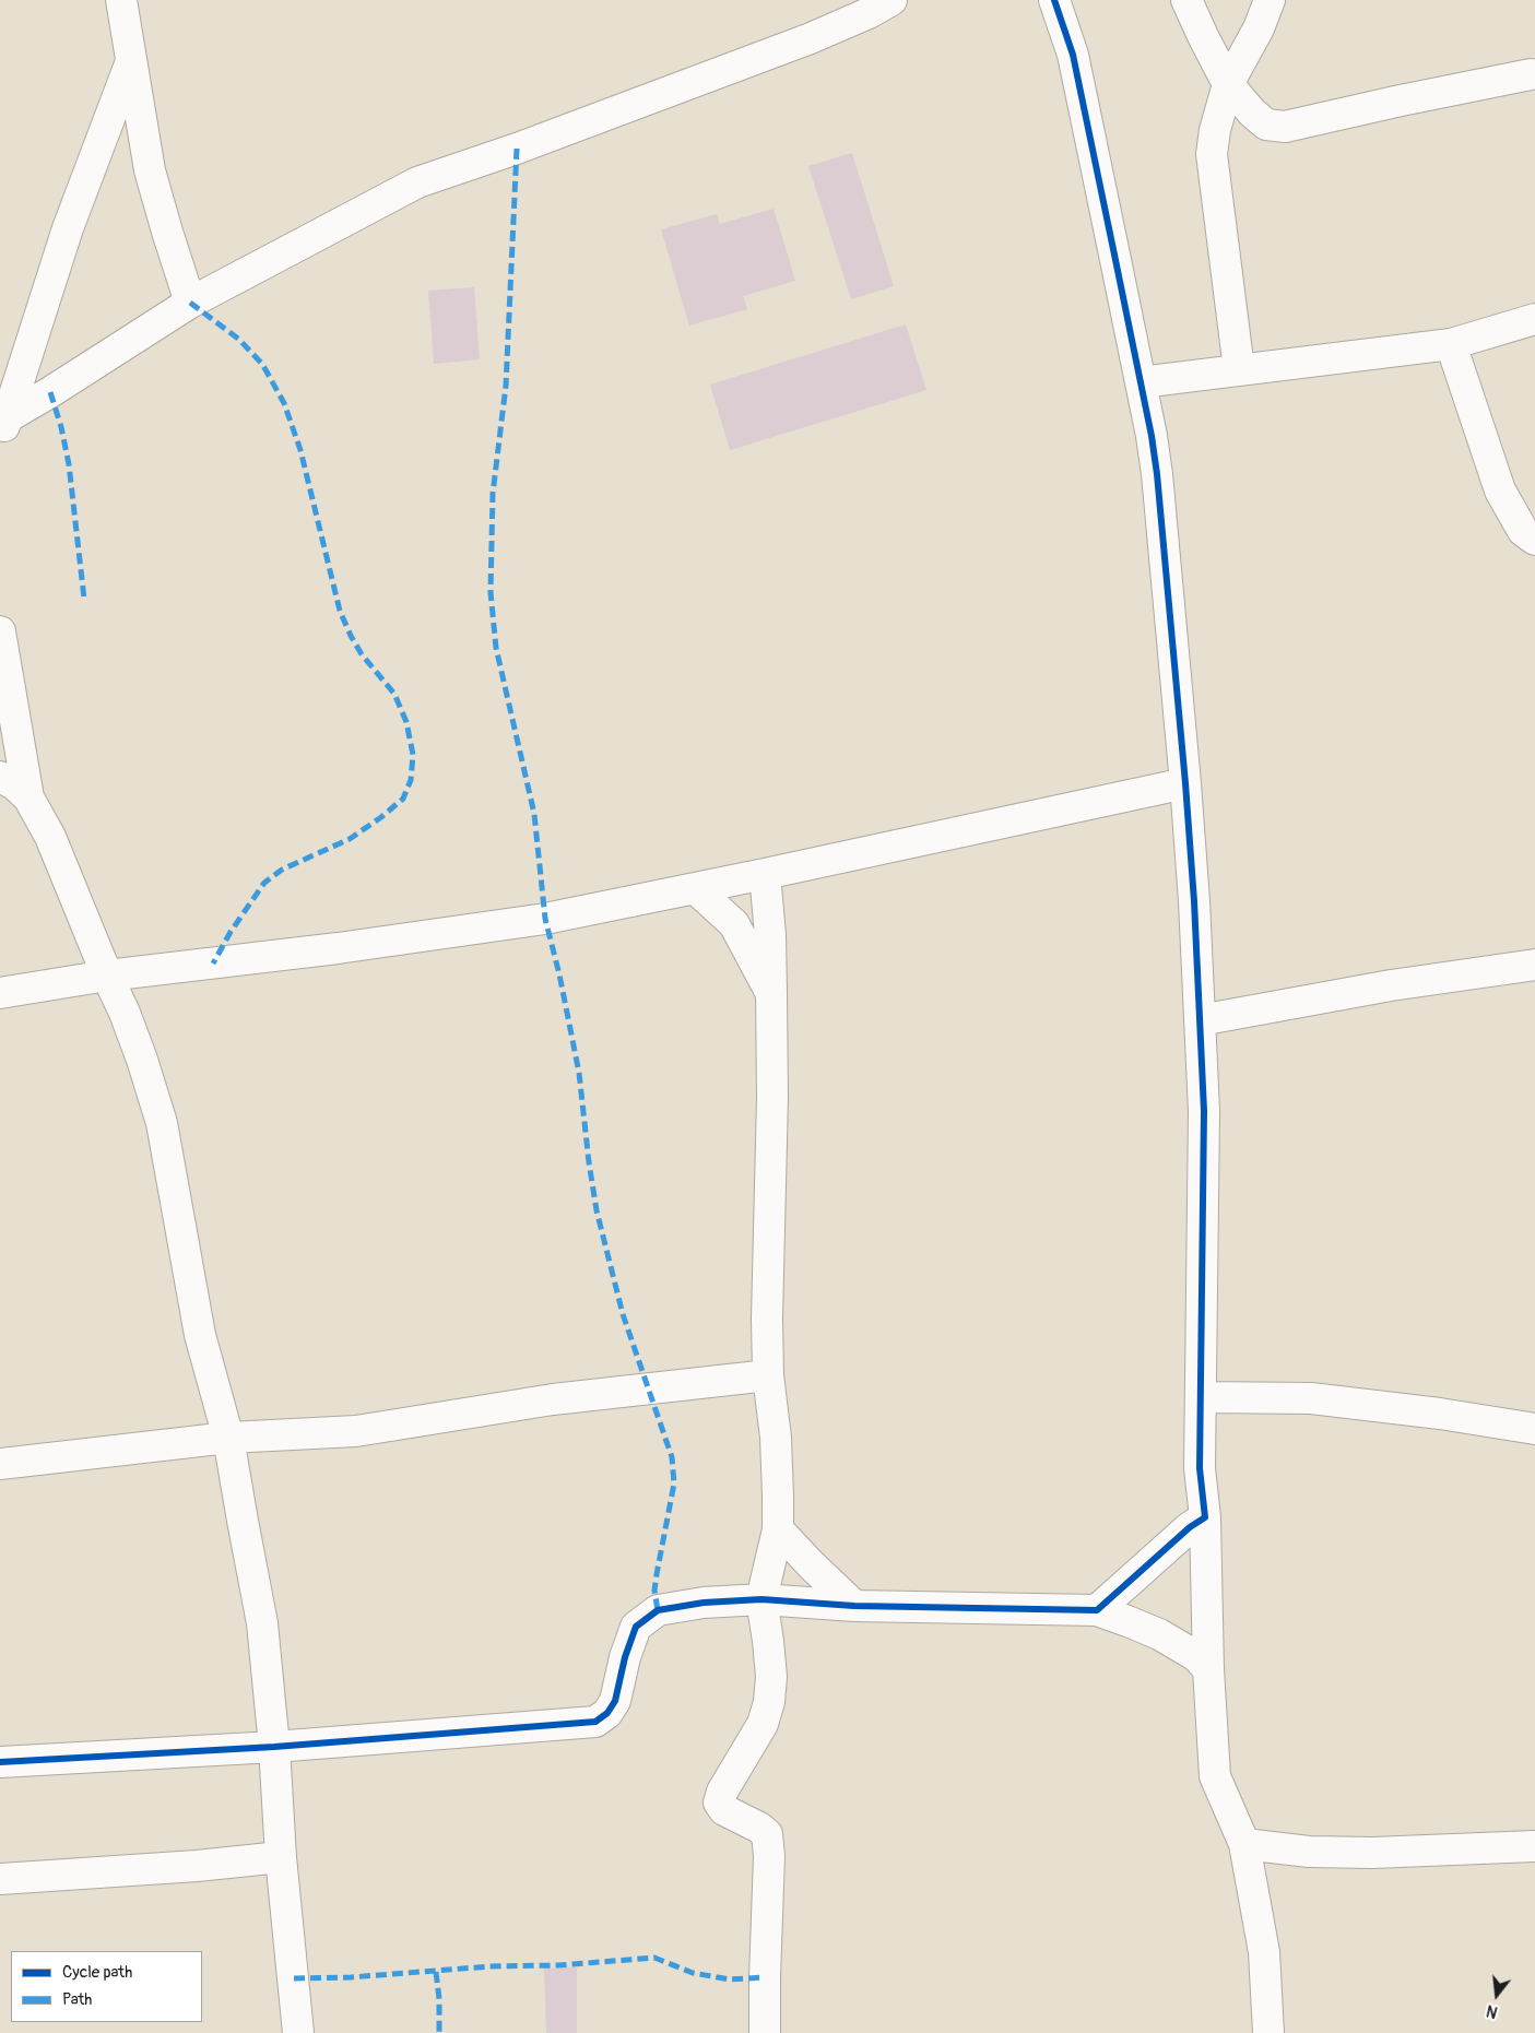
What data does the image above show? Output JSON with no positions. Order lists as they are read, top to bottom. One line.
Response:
{"legend":["Cycle path","Path"],"north":"bottom"}
